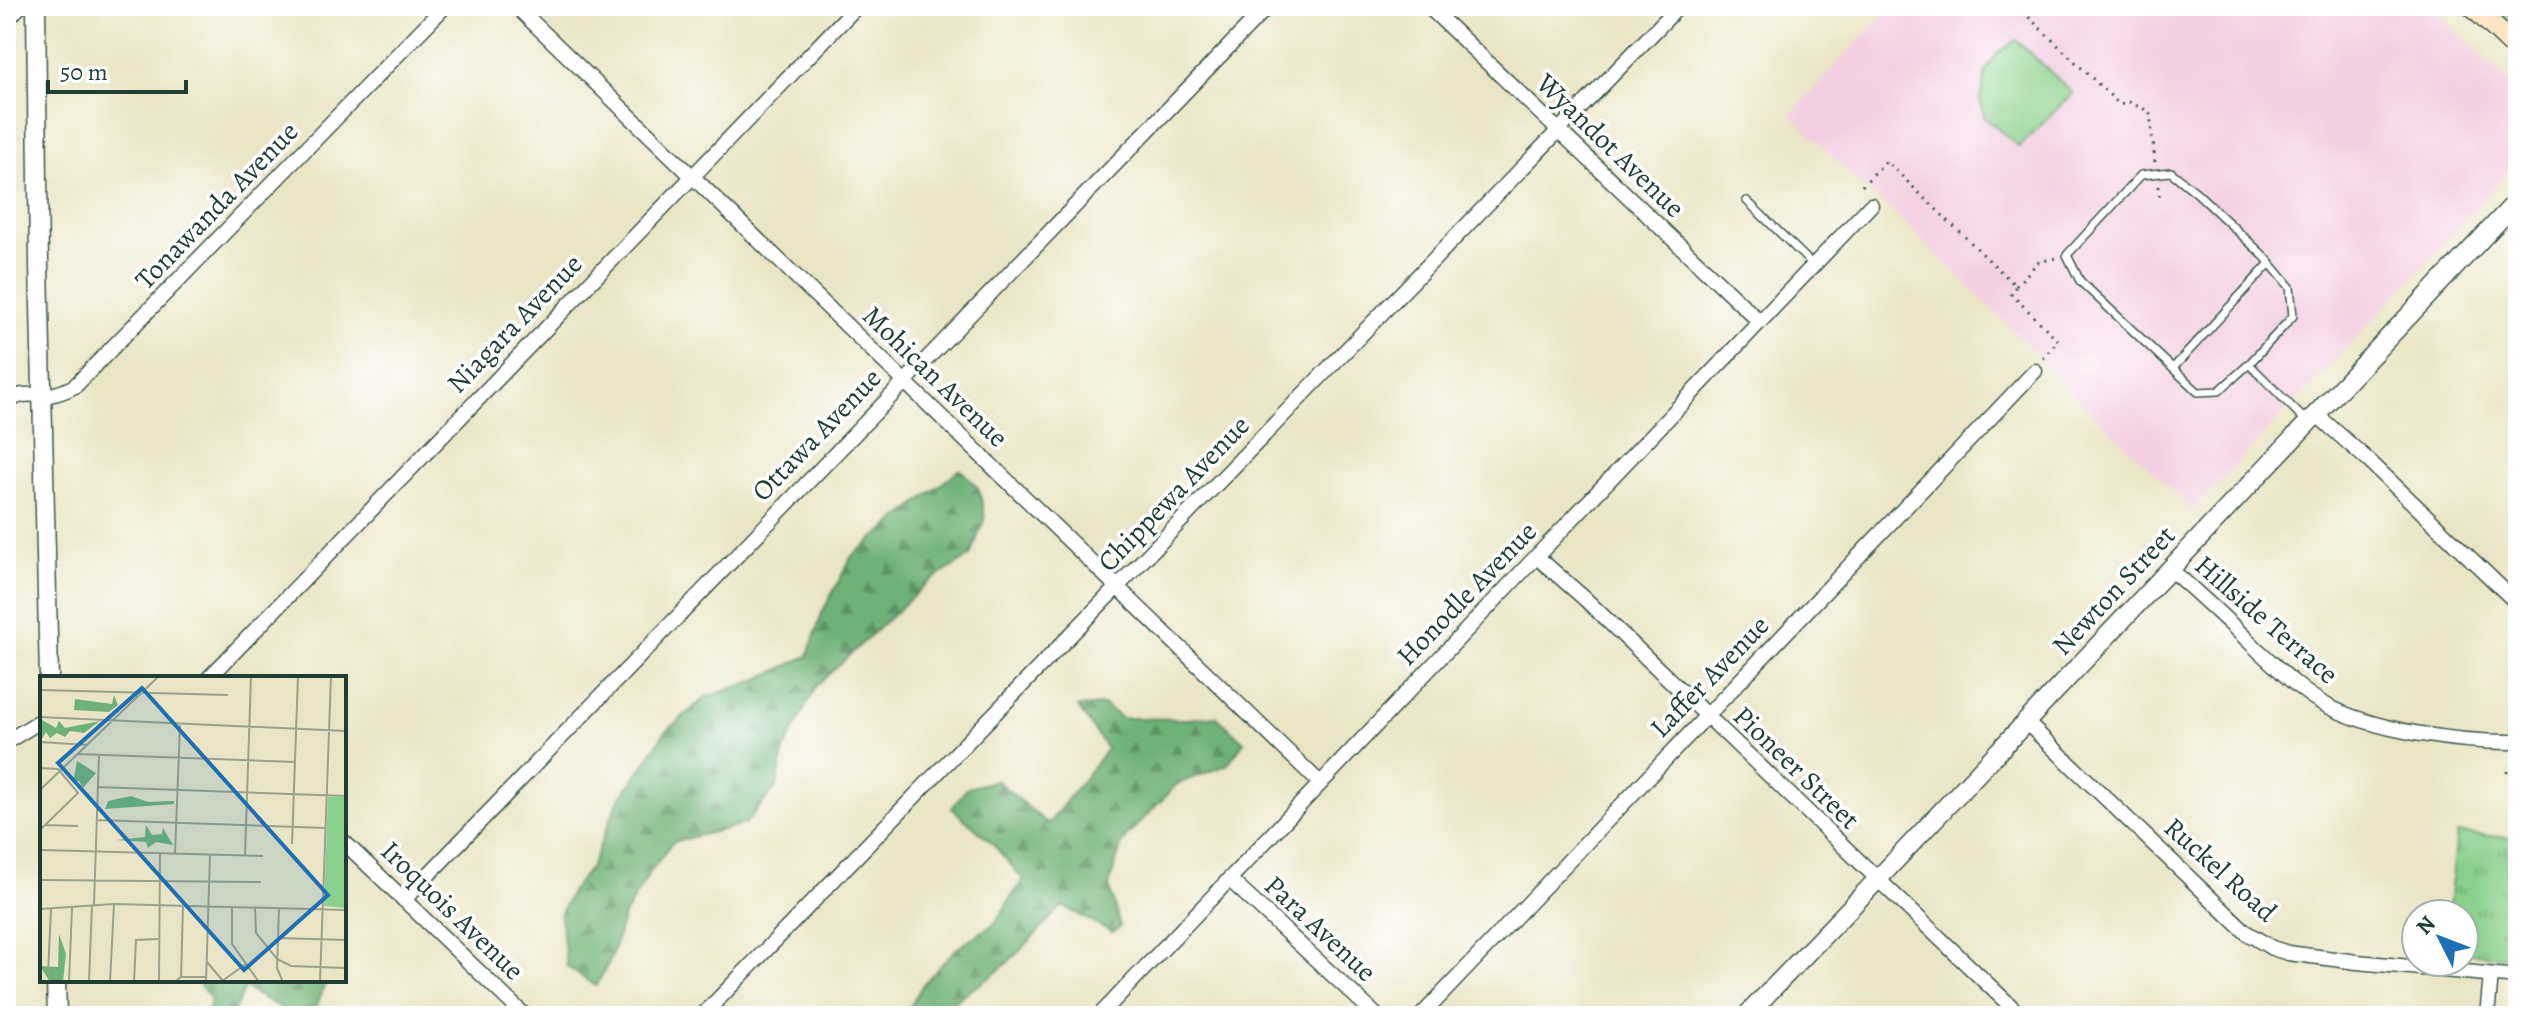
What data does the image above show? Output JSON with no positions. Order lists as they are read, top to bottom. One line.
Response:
{"streets":{"street":["Wyandot Avenue","Tonawanda Avenue","Niagara Avenue","Mohican Avenue","Ottawa Avenue","Chippewa Avenue","Newton Street","Honodle Avenue","Hillside Terrace","Laffer Avenue","Pioneer Street","Ruckel Road","Iroquois Avenue","Para Avenue"]},"crossings":[["Wyandot Avenue","Chippewa Avenue"],["Wyandot Avenue","Honodle Avenue"],["Niagara Avenue","Mohican Avenue"],["Mohican Avenue","Ottawa Avenue"],["Mohican Avenue","Chippewa Avenue"],["Mohican Avenue","Honodle Avenue"],["Ottawa Avenue","Iroquois Avenue"],["Newton Street","Hillside Terrace"],["Newton Street","Pioneer Street"],["Newton Street","Ruckel Road"],["Honodle Avenue","Pioneer Street"],["Honodle Avenue","Para Avenue"],["Laffer Avenue","Pioneer Street"]],"scale_bar":"50 m","north":"top left"}
